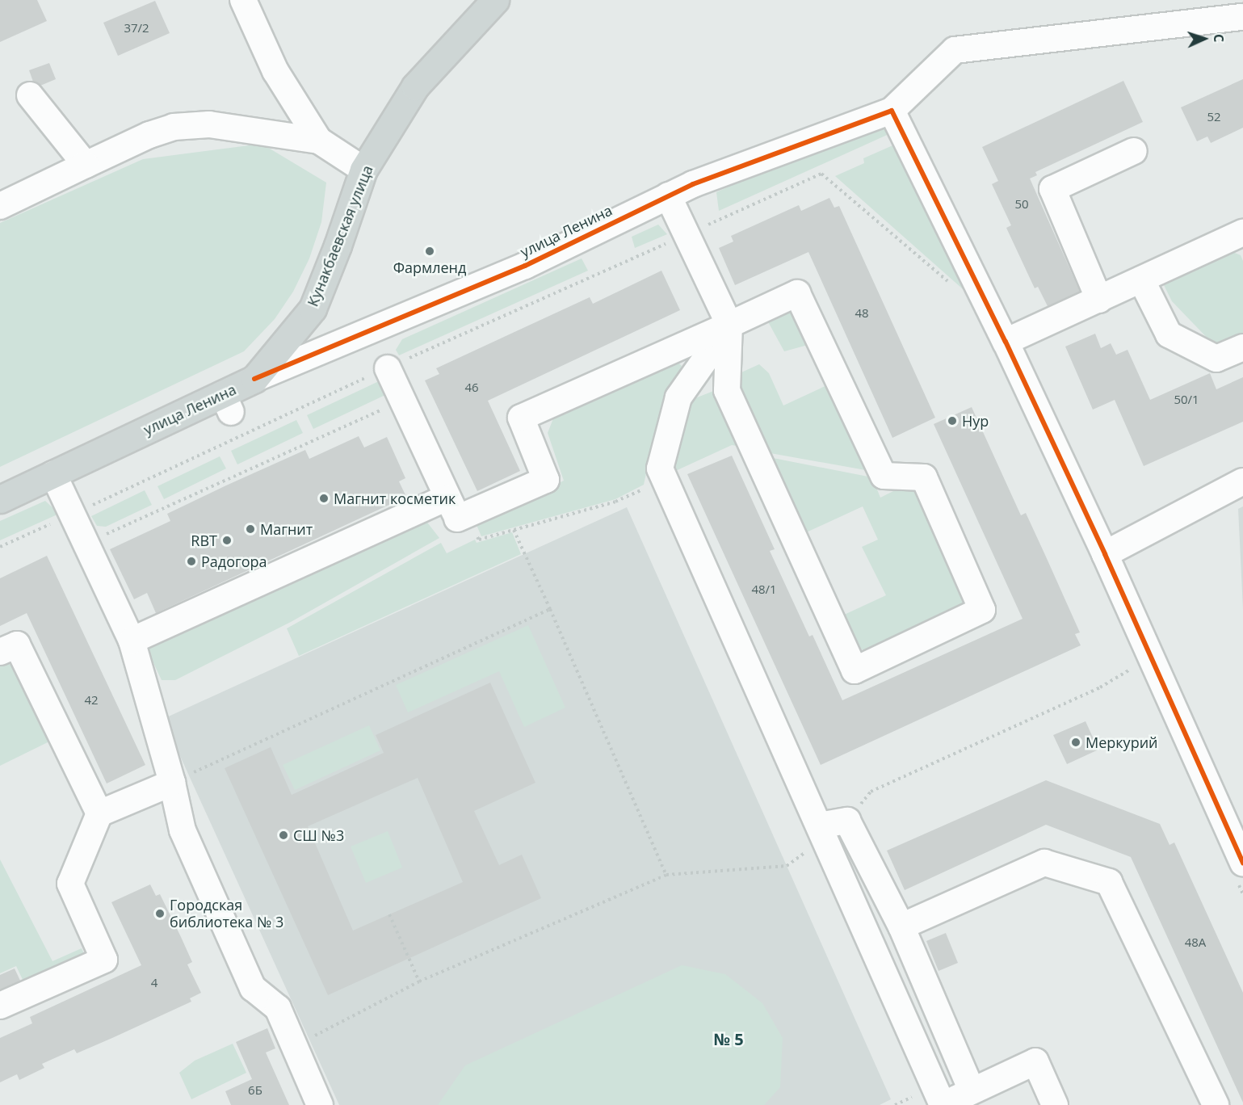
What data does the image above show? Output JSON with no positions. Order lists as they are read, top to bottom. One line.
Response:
{"streets":{"main road":["улица Ленина","Кунакбаевская улица"]},"crossings":[["улица Ленина","Кунакбаевская улица"]],"districts":["№ 5"],"places":["Фармленд","Нур","Магнит косметик","Магнит","RBT","Радогора","Меркурий","СШ №3","Городская библиотека № 3"],"house_numbers":["37/2","52","50","48","46","50/1","48/1","42","48А","4","6Б"],"north":"right"}
